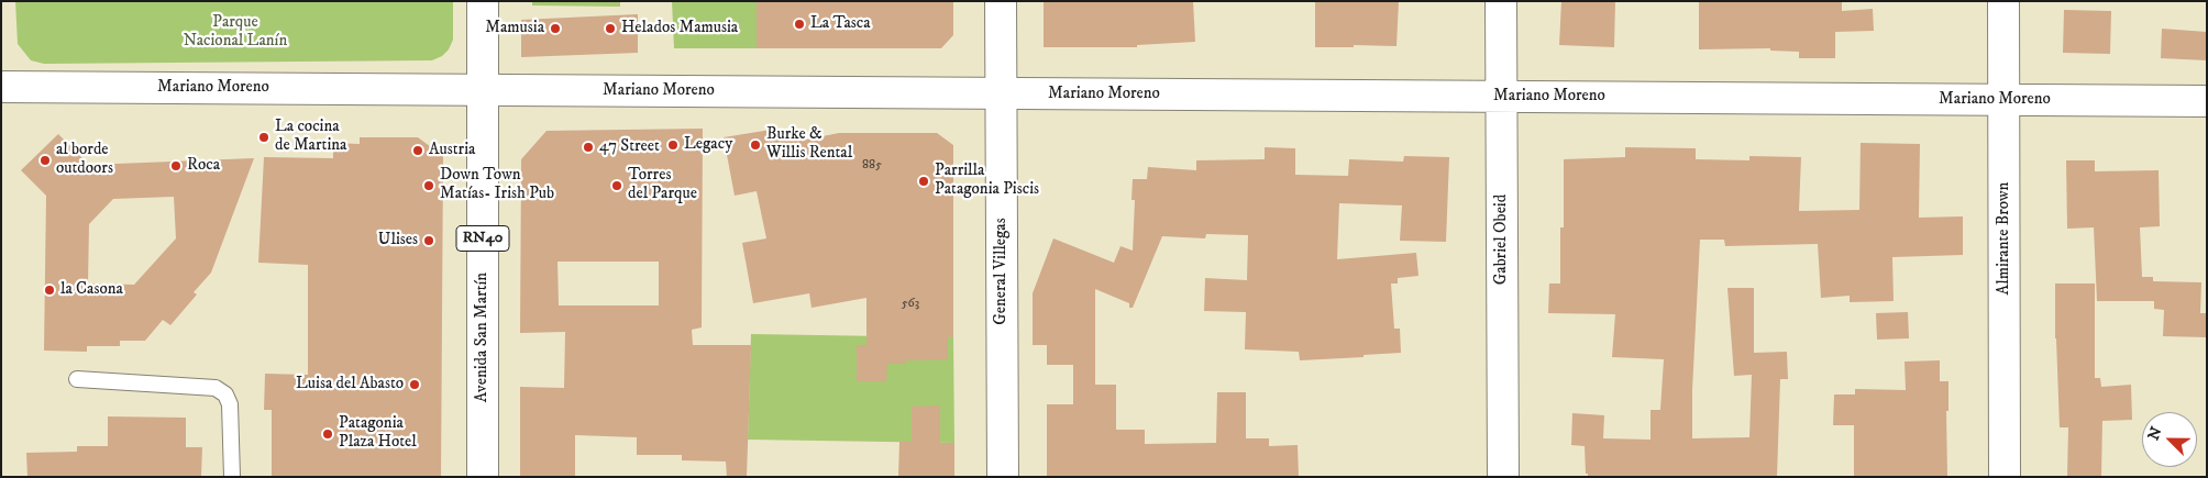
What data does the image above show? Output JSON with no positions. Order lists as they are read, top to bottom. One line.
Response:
{"streets":{"street":["Mariano Moreno","RN40","Almirante Brown","Gabriel Obeid","General Villegas","Avenida San Martín"]},"crossings":[["Mariano Moreno","Almirante Brown"],["Mariano Moreno","Gabriel Obeid"],["Mariano Moreno","General Villegas"],["Mariano Moreno","Avenida San Martín"]],"parks":["Parque Nacional Lanín"],"places":["La Tasca","Mamusia","Helados Mamusia","La cocina de Martina","Legacy","Burke & Willis Rental","47 Street","Austria","al borde outdoors","Roca","Parrilla Patagonia Piscis","Down Town Matías- Irish Pub","Torres del Parque","Ulises","la Casona","Luisa del Abasto","Patagonia Plaza Hotel"],"house_numbers":["885","563"],"north":"top left"}
